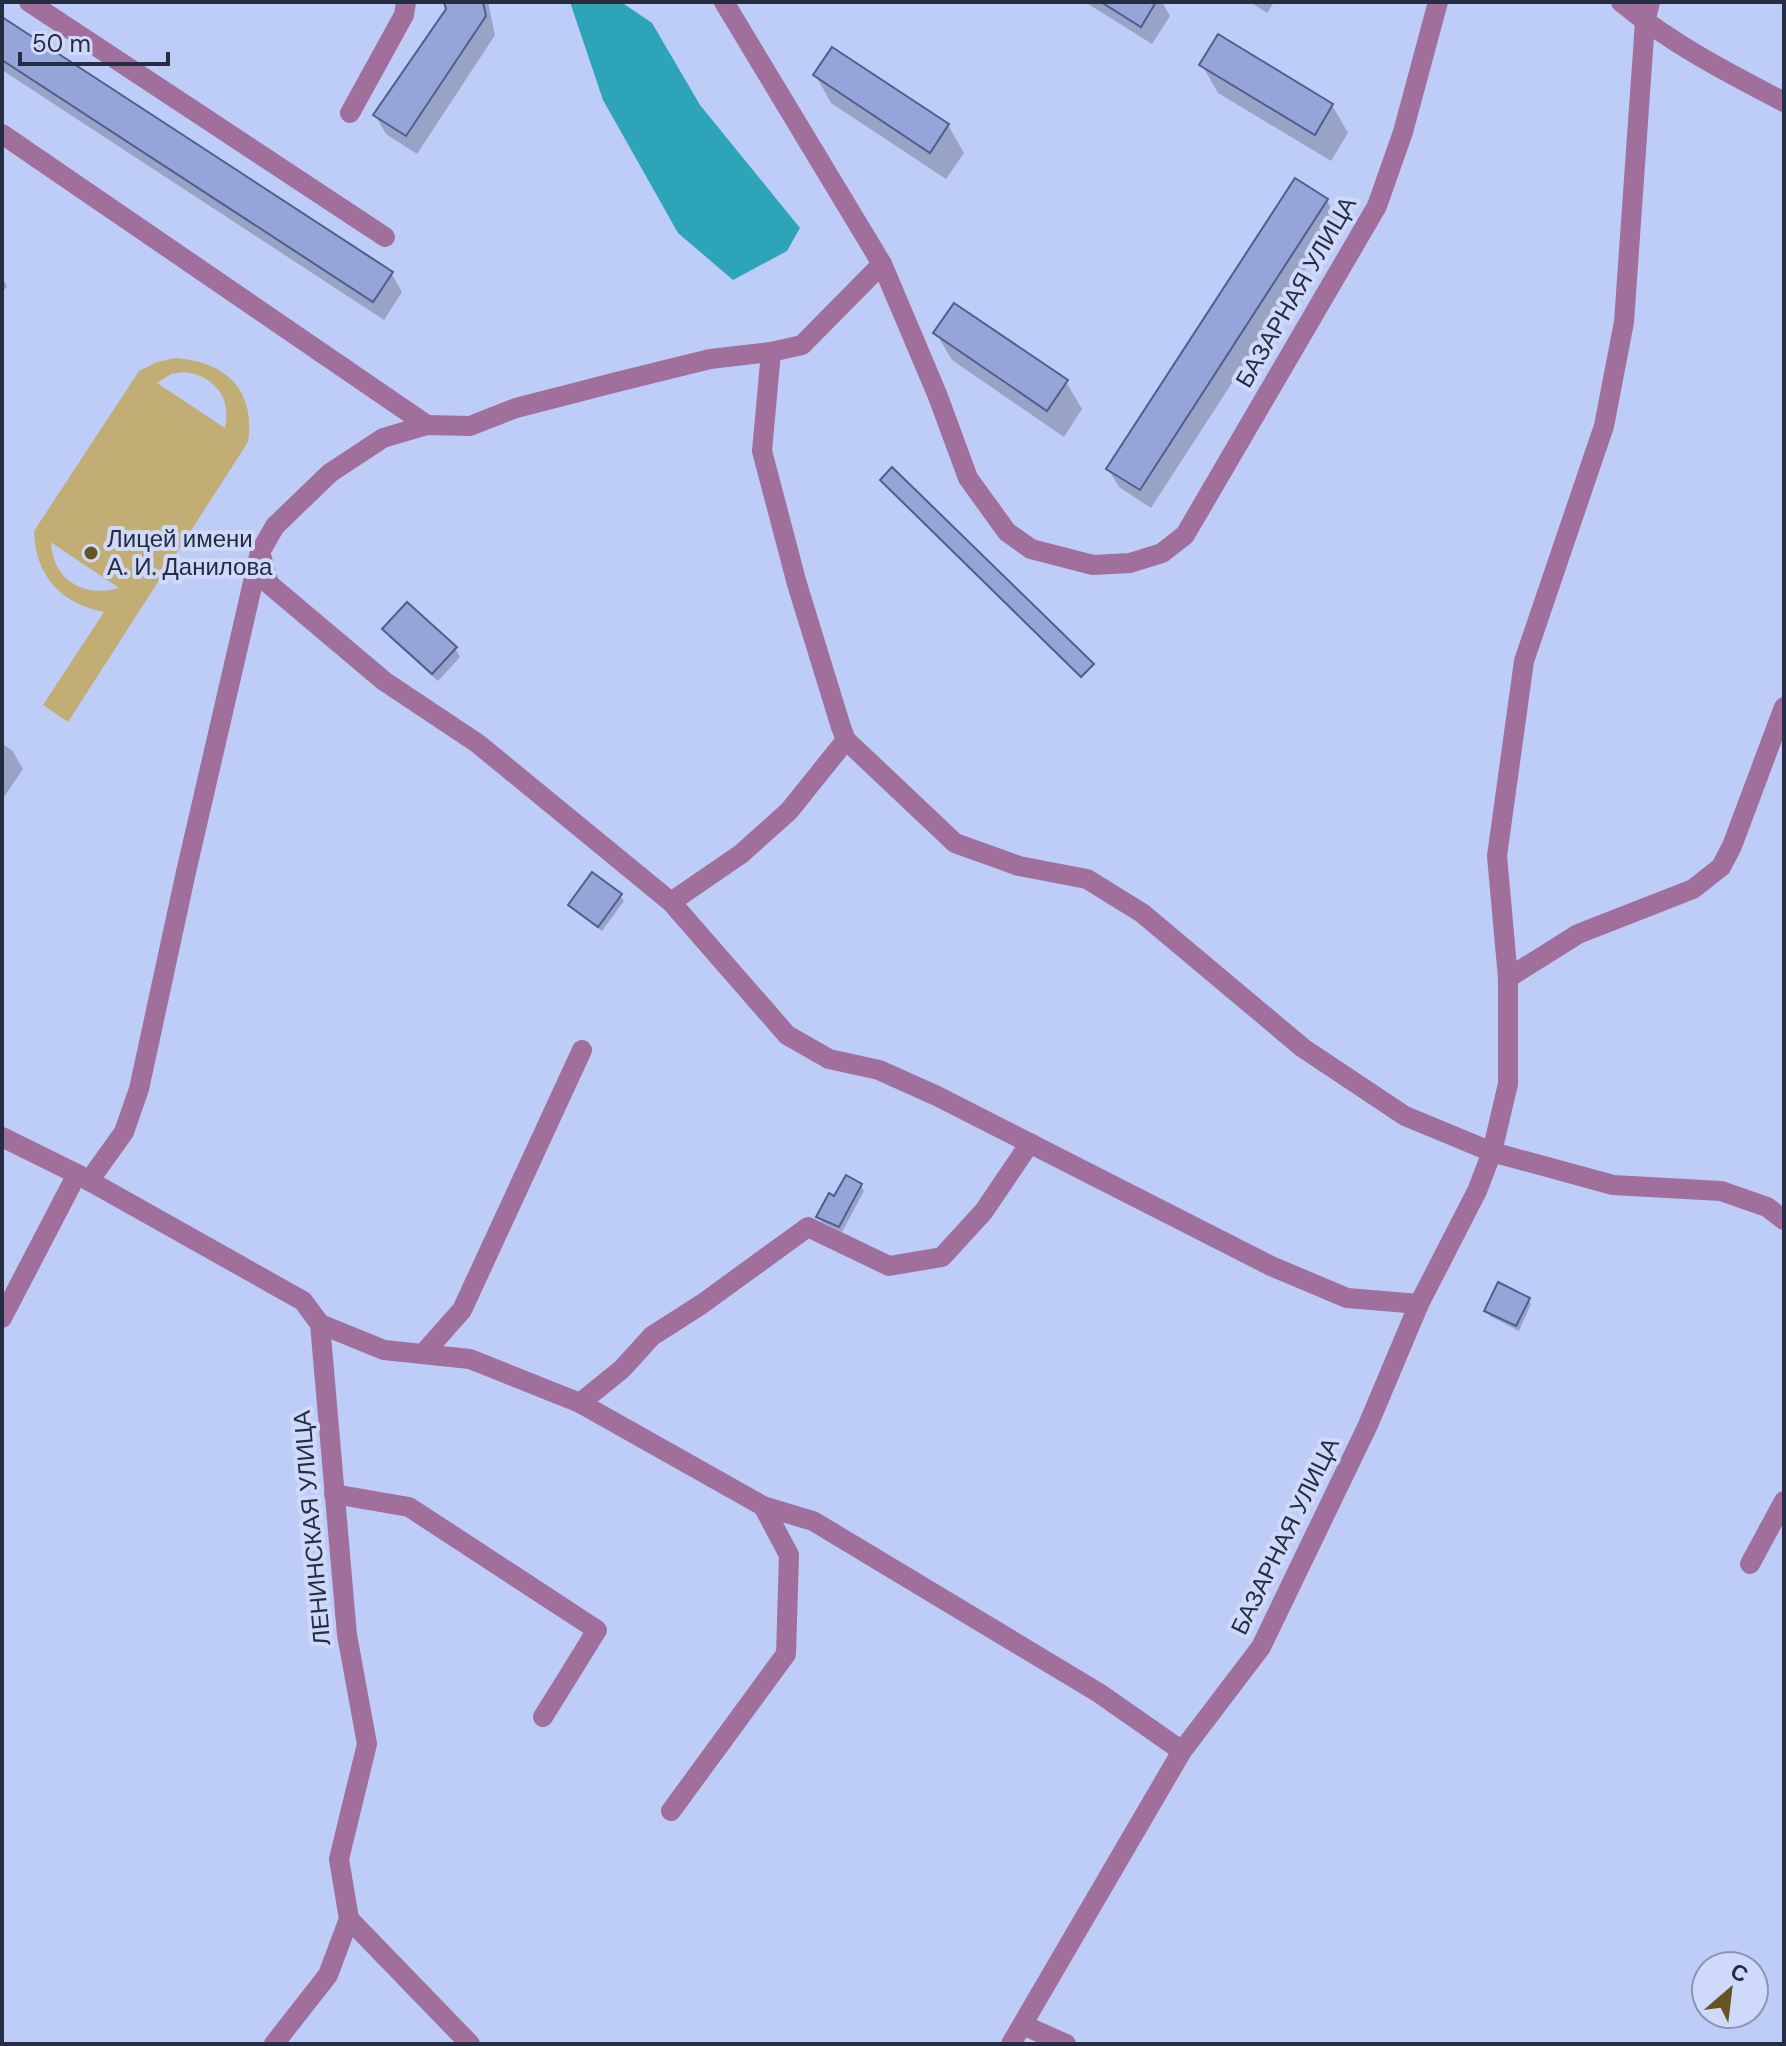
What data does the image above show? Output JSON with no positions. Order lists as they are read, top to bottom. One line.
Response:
{"streets":{"street":["БАЗАРНАЯ УЛИЦА","ЛЕНИНСКАЯ УЛИЦА"]},"places":["Лицей имени А. И. Данилова"],"scale_bar":"50 m","north":"top right"}
